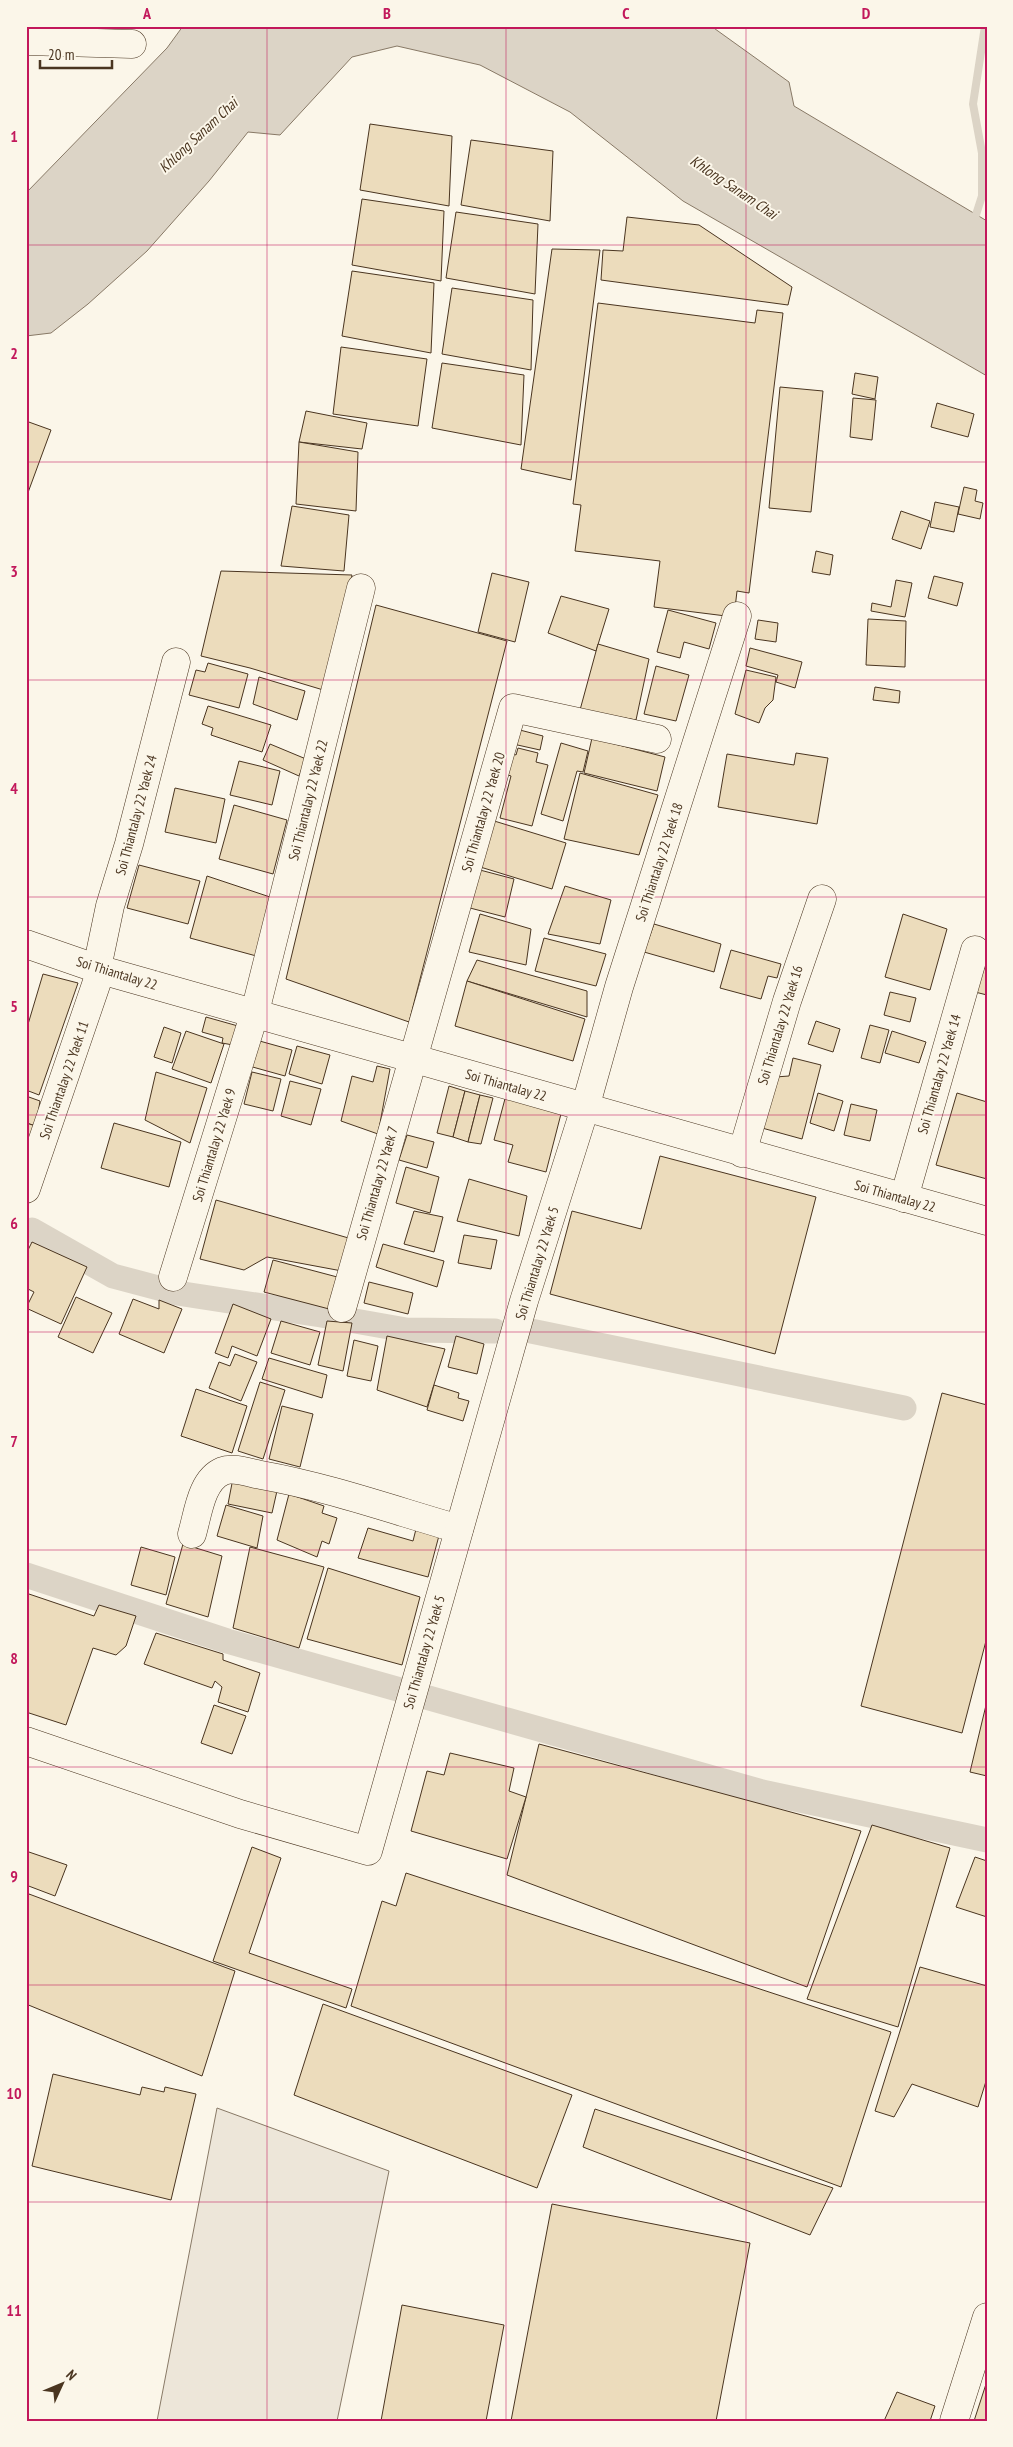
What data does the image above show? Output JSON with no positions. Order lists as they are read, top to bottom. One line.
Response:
{"streets":{"street":["Soi Thiantalay 22 Yaek 22","Soi Thiantalay 22 Yaek 20","Soi Thiantalay 22 Yaek 24","Soi Thiantalay 22 Yaek 18","Soi Thiantalay 22","Soi Thiantalay 22 Yaek 16","Soi Thiantalay 22 Yaek 14","Soi Thiantalay 22 Yaek 11","Soi Thiantalay 22 Yaek 9","Soi Thiantalay 22 Yaek 7","Soi Thiantalay 22 Yaek 5"]},"crossings":[["Soi Thiantalay 22 Yaek 22","Soi Thiantalay 22"],["Soi Thiantalay 22 Yaek 22","Soi Thiantalay 22 Yaek 9"],["Soi Thiantalay 22 Yaek 20","Soi Thiantalay 22"],["Soi Thiantalay 22 Yaek 20","Soi Thiantalay 22 Yaek 7"],["Soi Thiantalay 22 Yaek 24","Soi Thiantalay 22"],["Soi Thiantalay 22 Yaek 24","Soi Thiantalay 22 Yaek 11"],["Soi Thiantalay 22 Yaek 18","Soi Thiantalay 22"],["Soi Thiantalay 22 Yaek 18","Soi Thiantalay 22 Yaek 5"],["Soi Thiantalay 22","Soi Thiantalay 22 Yaek 16"],["Soi Thiantalay 22","Soi Thiantalay 22 Yaek 14"],["Soi Thiantalay 22","Soi Thiantalay 22 Yaek 11"],["Soi Thiantalay 22","Soi Thiantalay 22 Yaek 9"],["Soi Thiantalay 22","Soi Thiantalay 22 Yaek 7"],["Soi Thiantalay 22","Soi Thiantalay 22 Yaek 5"]],"water":["Khlong Sanam Chai"],"scale_bar":"20 m","north":"top right","grid":{"columns":["A","B","C","D"],"rows":["1","2","3","4","5","6","7","8","9","10","11"]}}
